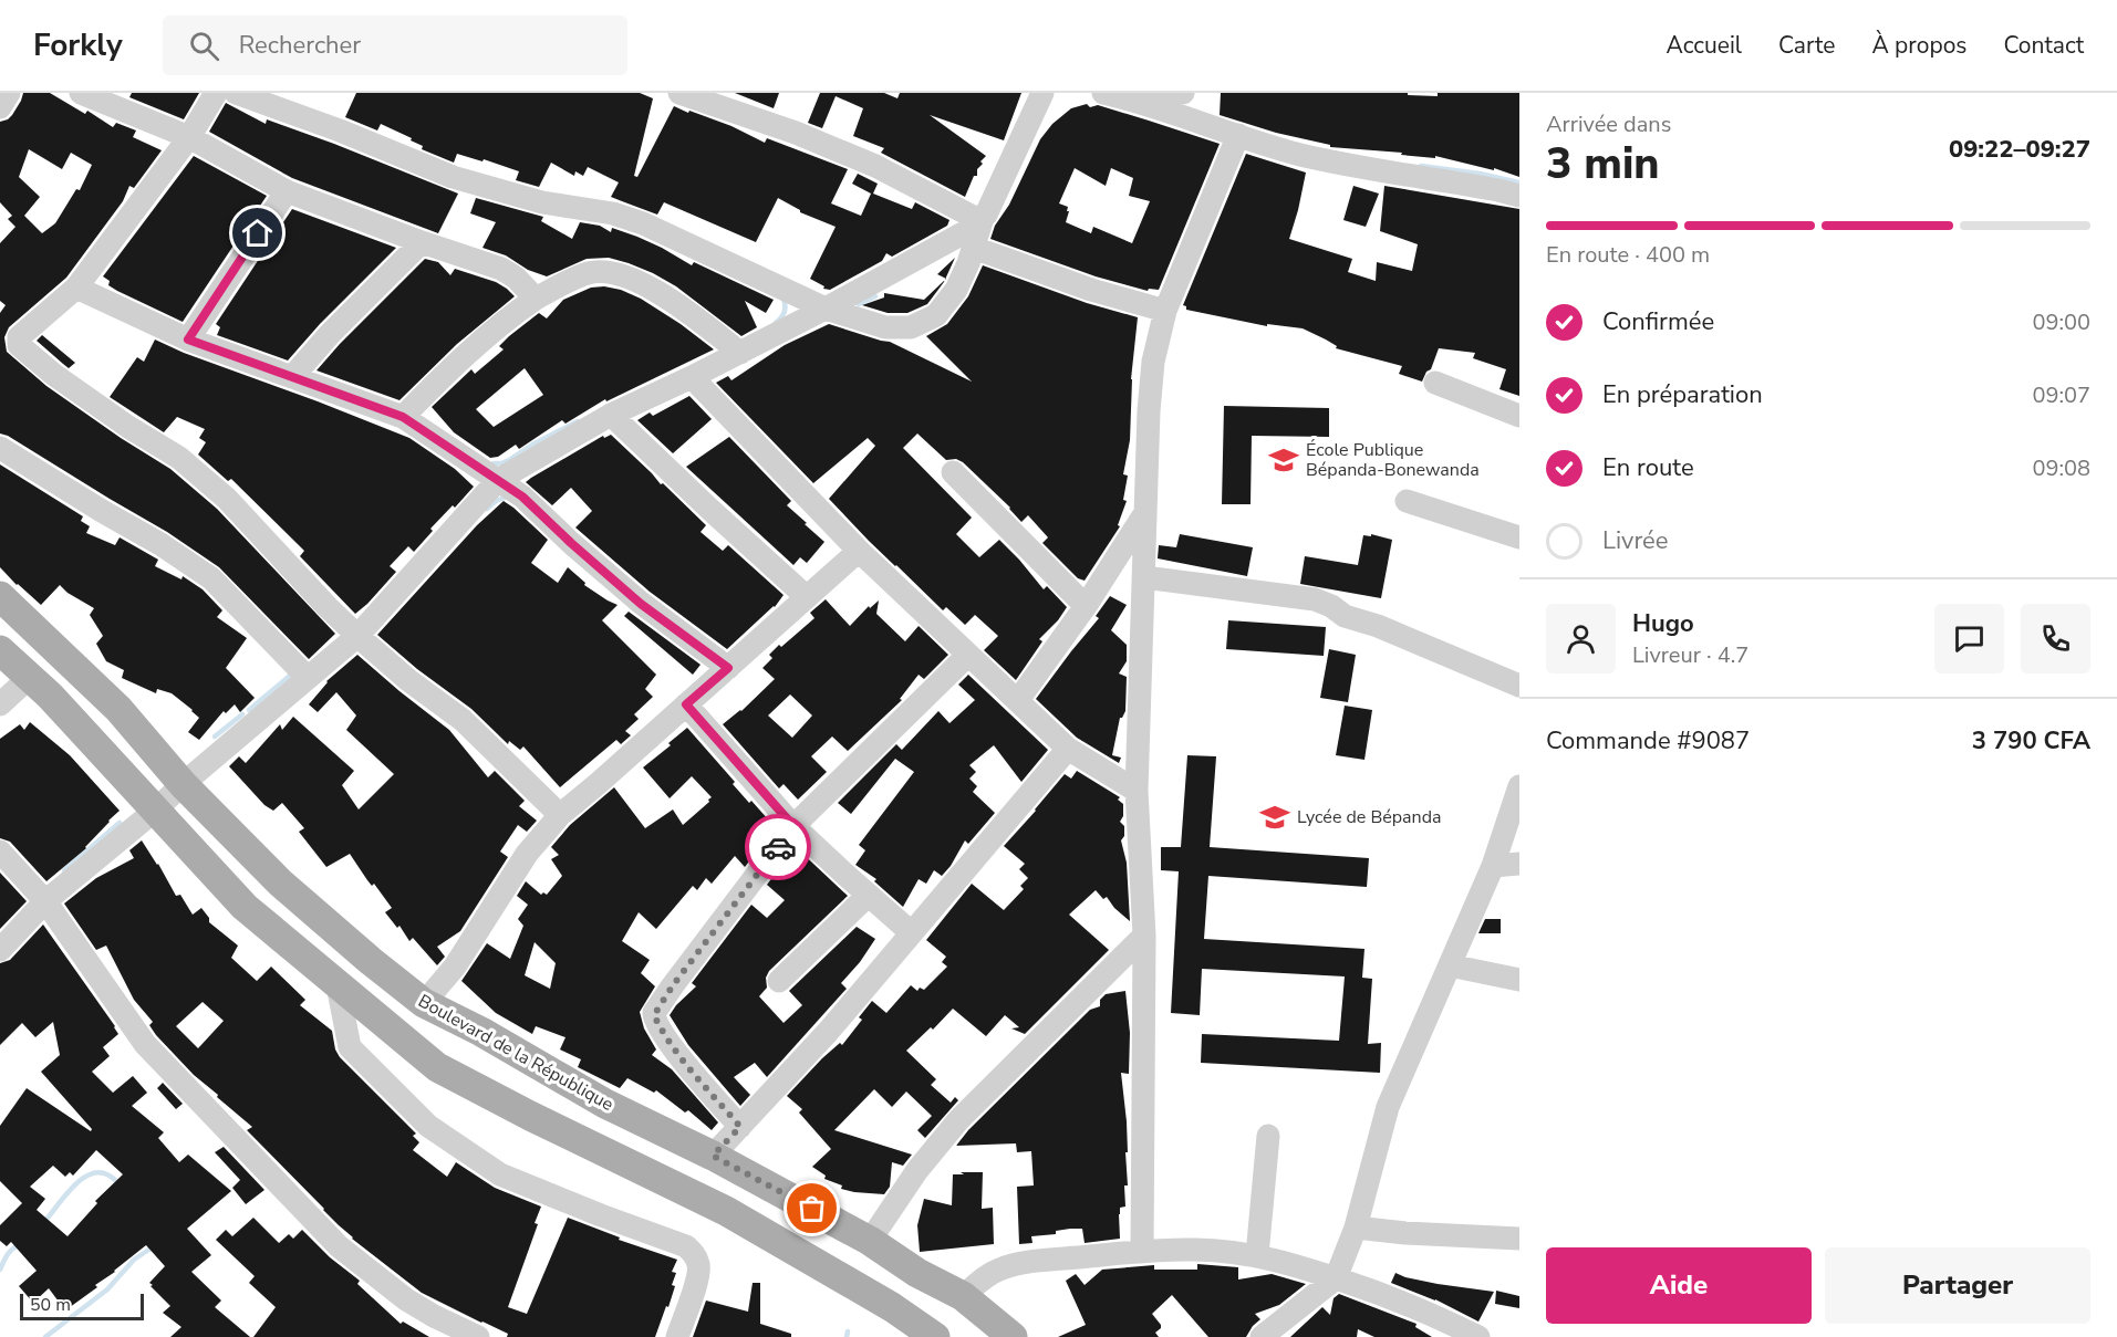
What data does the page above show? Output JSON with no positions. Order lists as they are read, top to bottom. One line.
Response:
{"streets":{"main road":["Boulevard de la République"]},"places":{"school or university":["École Publique Bépanda-Bonewanda","Lycée de Bépanda"]},"scale_bar":"50 m","page":{"header":"Forkly","search":"Rechercher","nav":["Accueil","Carte","À propos","Contact"],"heading":["3 min","Arrivée dans","09:22–09:27"],"panel":["Hugo","Livreur · 4.7","Commande #9087","3 790 CFA"],"bar":"En route · 400 m","list":[["Confirmée","09:00"],["En préparation","09:07"],["En route","09:08"],"Livrée"],"buttons":["Aide","Partager"],"scale":"50 m"}}
